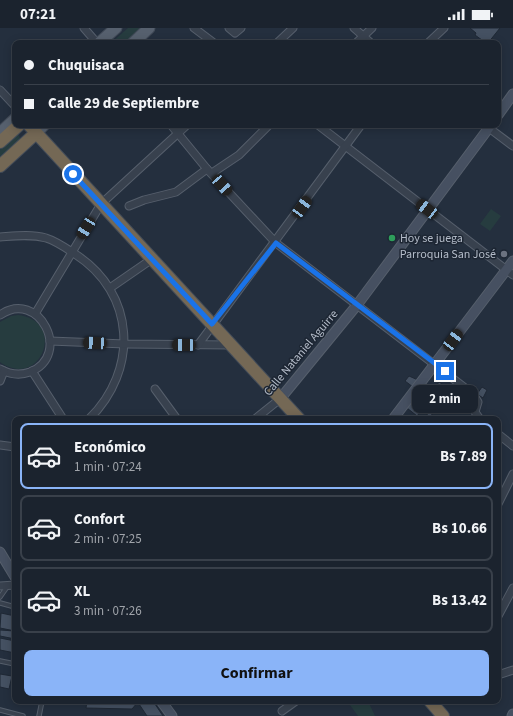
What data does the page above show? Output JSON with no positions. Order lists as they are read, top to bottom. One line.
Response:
{"streets":{"street":["Calle Nataniel Aguirre"]},"places":["Hoy se juega","Parroquia San José"],"page":{"status":"07:21","banner":["Chuquisaca","Calle 29 de Septiembre"],"bubble":"2 min","list":[{"name":"Económico","note":"1 min · 07:24","value":"Bs 7.89"},{"name":"Confort","note":"2 min · 07:25","value":"Bs 10.66"},{"name":"XL","note":"3 min · 07:26","value":"Bs 13.42"}],"buttons":"Confirmar"}}
